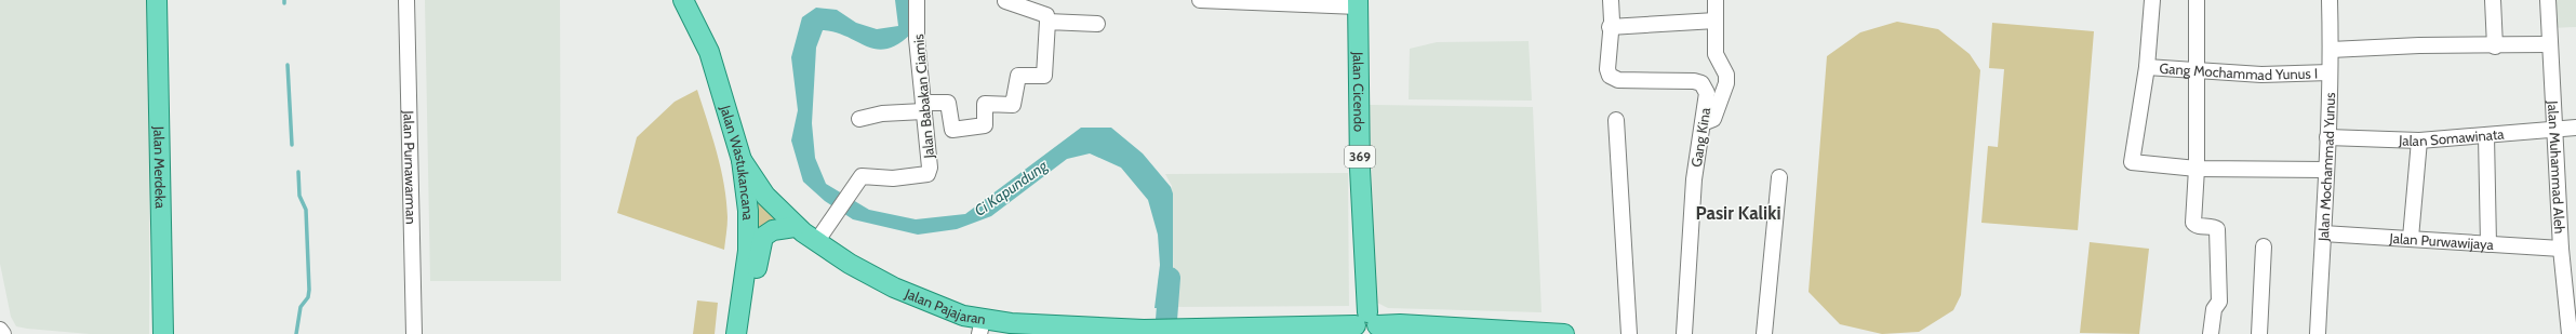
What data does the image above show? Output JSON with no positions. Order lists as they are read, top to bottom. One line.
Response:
{"streets":{"main road":["Jalan Cicendo","369","Jalan Wastukancana","Jalan Merdeka","Jalan Pajajaran"],"street":["Gang Mochammad Yunus I","Jalan Babakan Ciamis","Jalan Somawinata","Gang Kina","Jalan Purnawarman","Jalan Mochammad Yunus","Jalan Muhammad Aleh","Jalan Purwawijaya"]},"crossings":[["Gang Mochammad Yunus I","Jalan Mochammad Yunus"],["Jalan Cicendo","Jalan Pajajaran"],["Jalan Babakan Ciamis","Jalan Pajajaran"],["Jalan Somawinata","Jalan Mochammad Yunus"],["Jalan Somawinata","Jalan Muhammad Aleh"],["Jalan Wastukancana","Jalan Pajajaran"],["Jalan Mochammad Yunus","Jalan Purwawijaya"],["Jalan Muhammad Aleh","Jalan Purwawijaya"]],"districts":["Pasir Kaliki"],"water":["Ci Kapundung"]}
